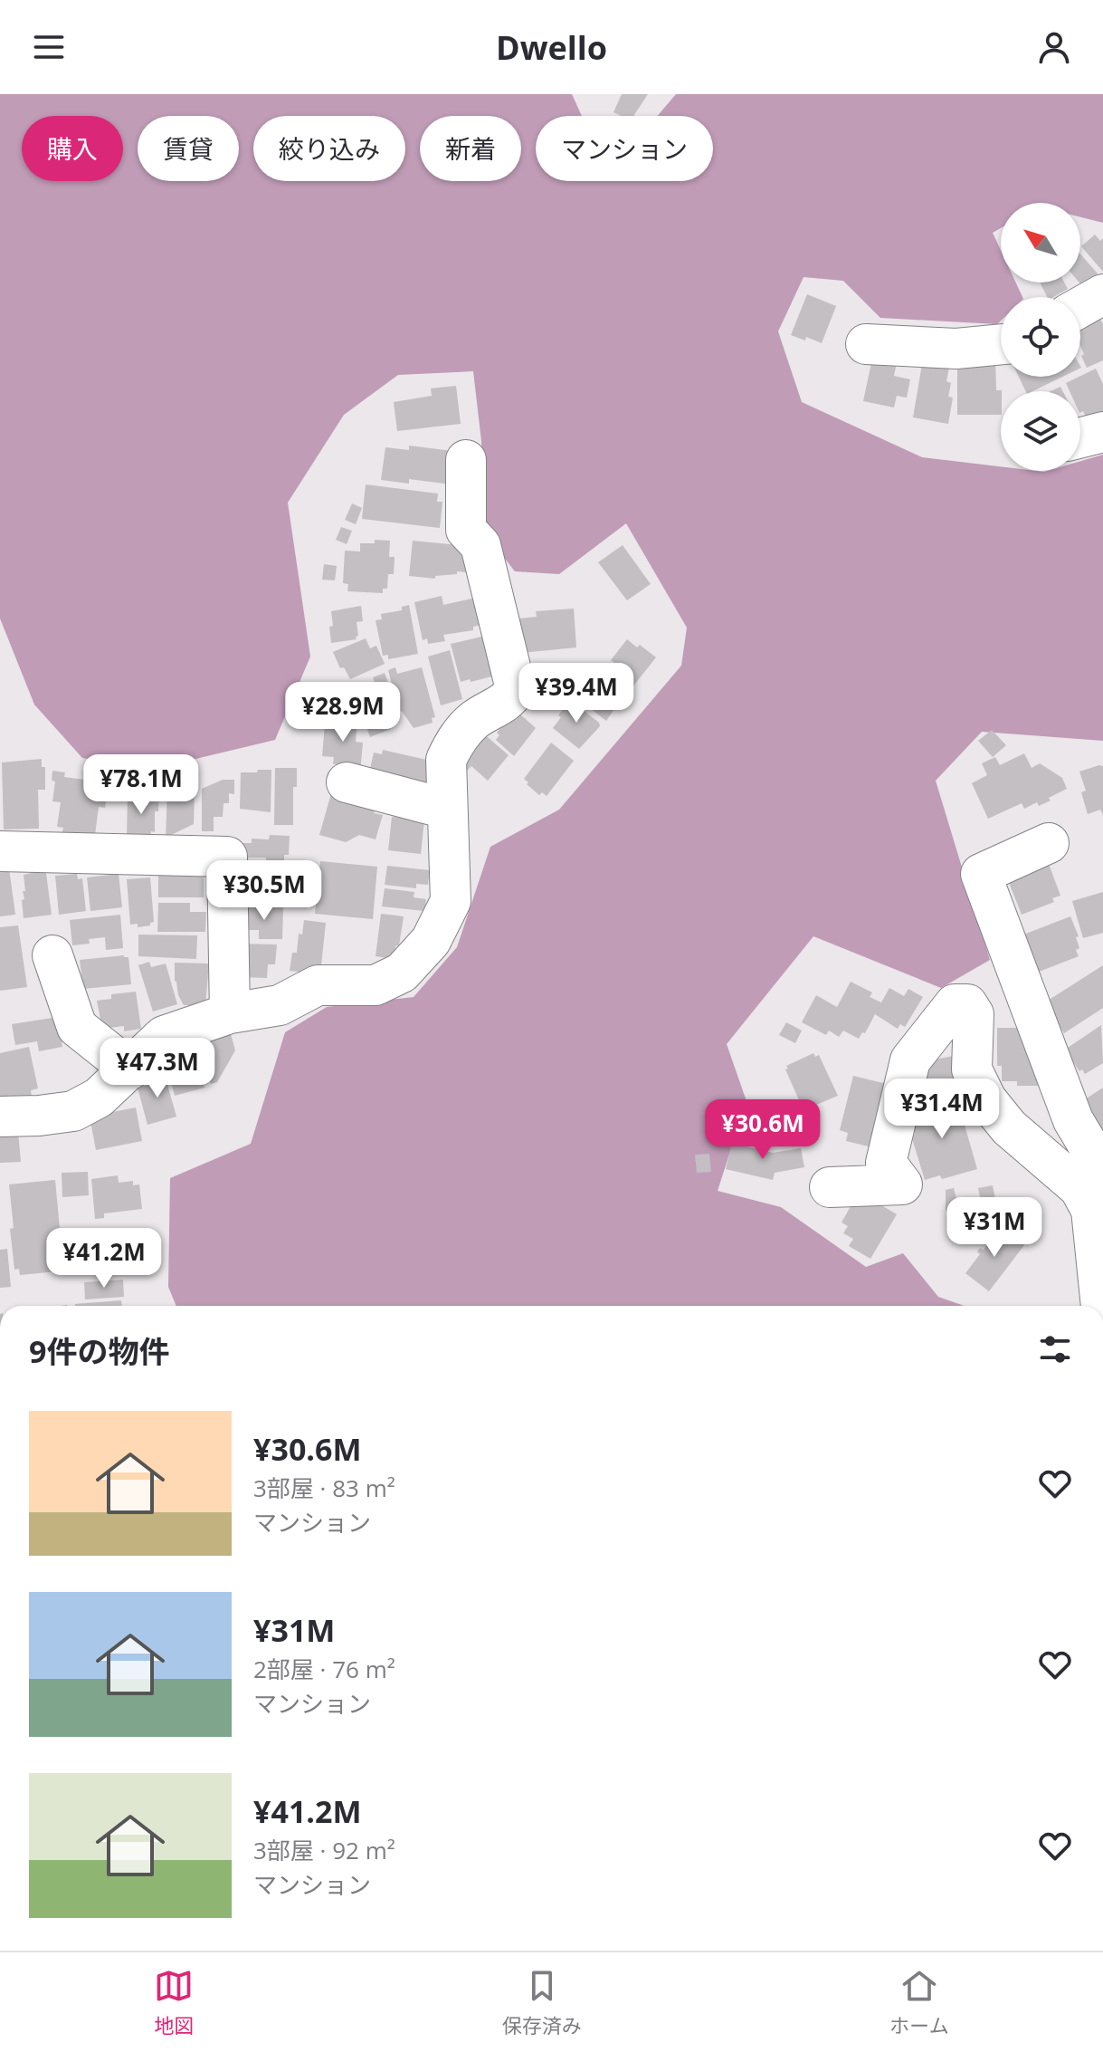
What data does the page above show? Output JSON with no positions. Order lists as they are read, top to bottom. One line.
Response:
{"north":"top left","page":{"header":"Dwello","chip":["購入","賃貸","絞り込み","新着","マンション"],"price":["¥39.4M","¥28.9M","¥78.1M","¥30.5M","¥47.3M","¥31.4M","¥30.6M","¥31M","¥41.2M"],"heading":"9件の物件","list":[{"name":"¥30.6M","note":"3部屋 · 83 m² · マンション"},{"name":"¥31M","note":"2部屋 · 76 m² · マンション"},{"name":"¥41.2M","note":"3部屋 · 92 m² · マンション"}],"tabs":["地図","保存済み","ホーム"]}}
